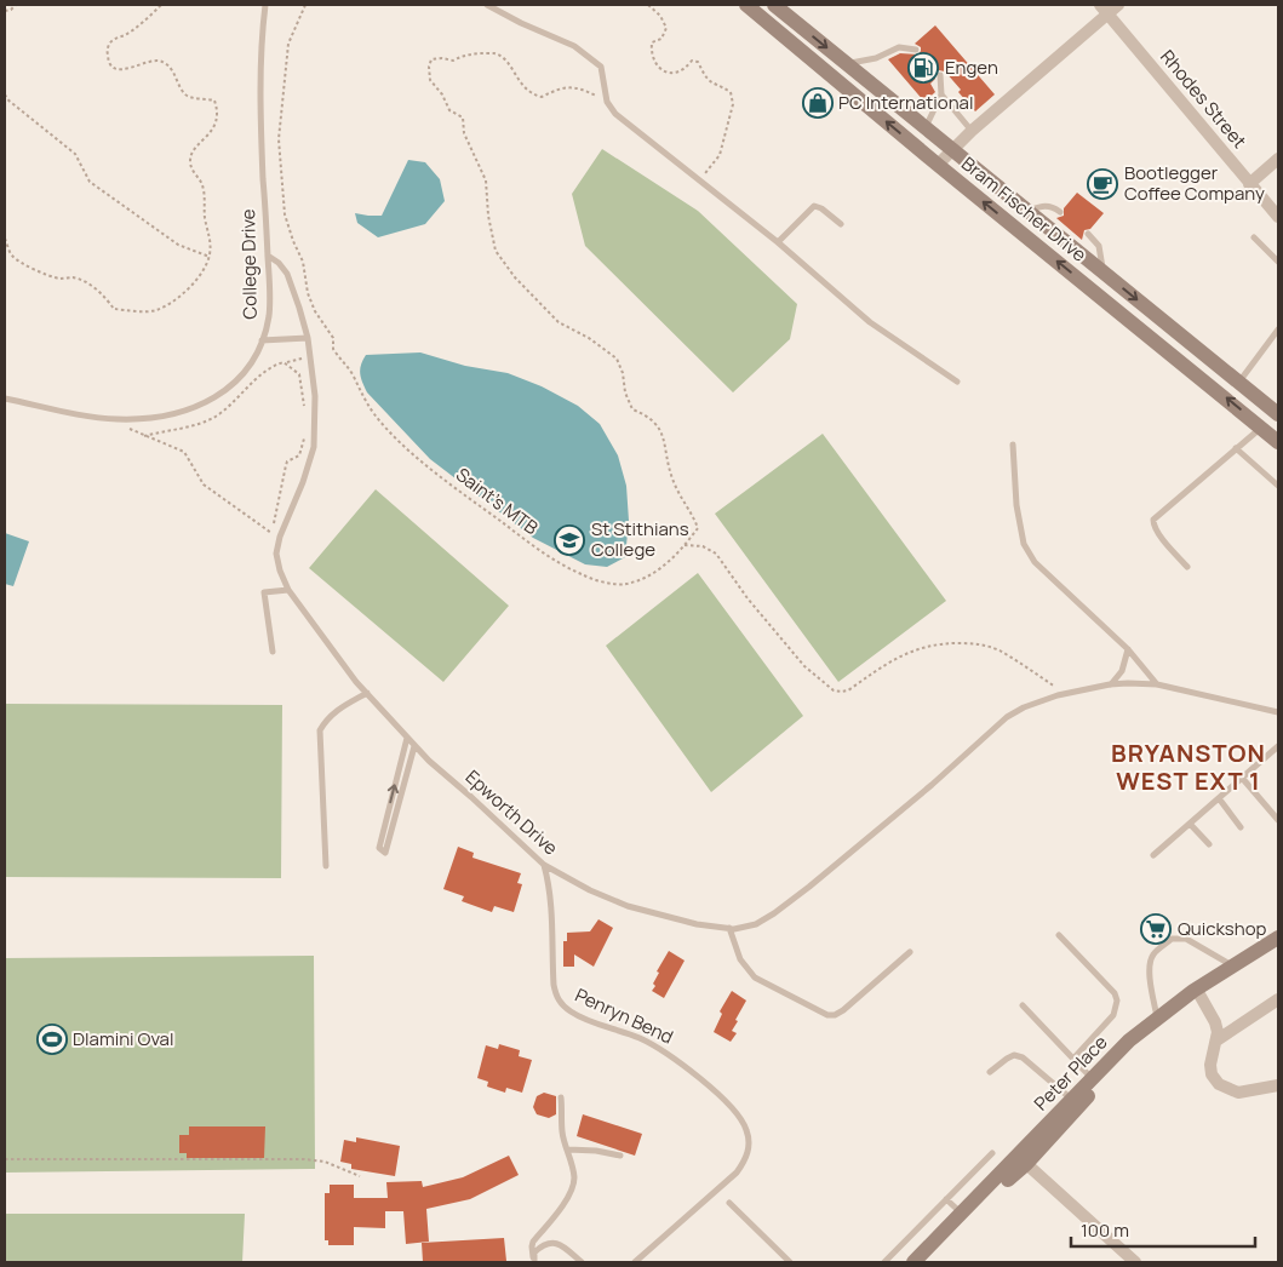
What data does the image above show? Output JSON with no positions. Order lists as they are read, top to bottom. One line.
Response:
{"streets":{"main road":["Bram Fischer Drive","Peter Place"],"street":["Rhodes Street"],"lane":["College Drive","Epworth Drive","Penryn Bend"],"path":["Saint's MTB"]},"crossings":[["College Drive","Epworth Drive"],["Epworth Drive","Penryn Bend"]],"districts":["BRYANSTON WEST EXT 1"],"places":{"fuel station":["Engen"],"shop":["PC International"],"cafe":["Bootlegger Coffee Company"],"school or university":["St Stithians College"],"supermarket":["Quickshop"],"sports":["Dlamini Oval"]},"scale_bar":"100 m"}
